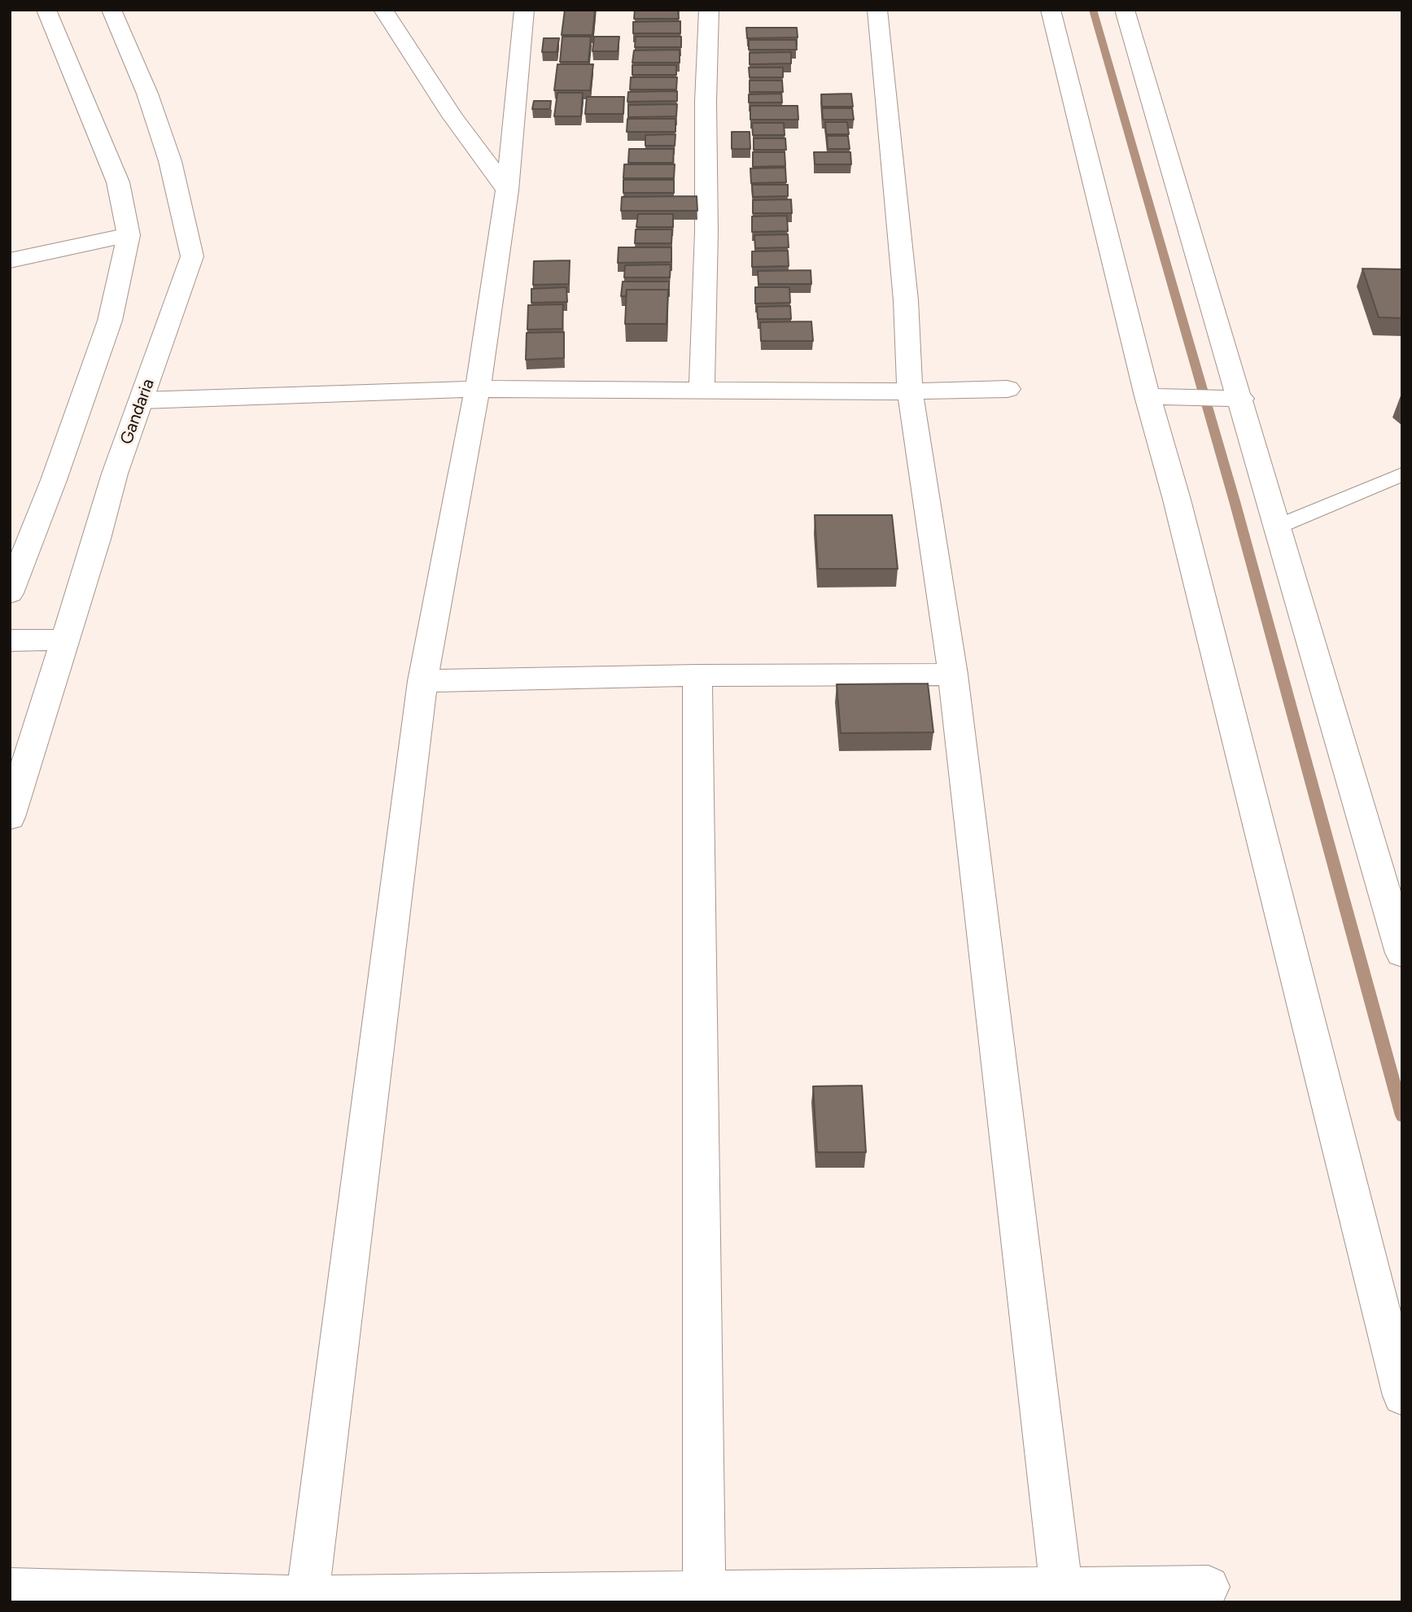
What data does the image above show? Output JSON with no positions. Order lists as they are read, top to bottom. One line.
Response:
{"streets":{"street":["Gandaria"]}}
